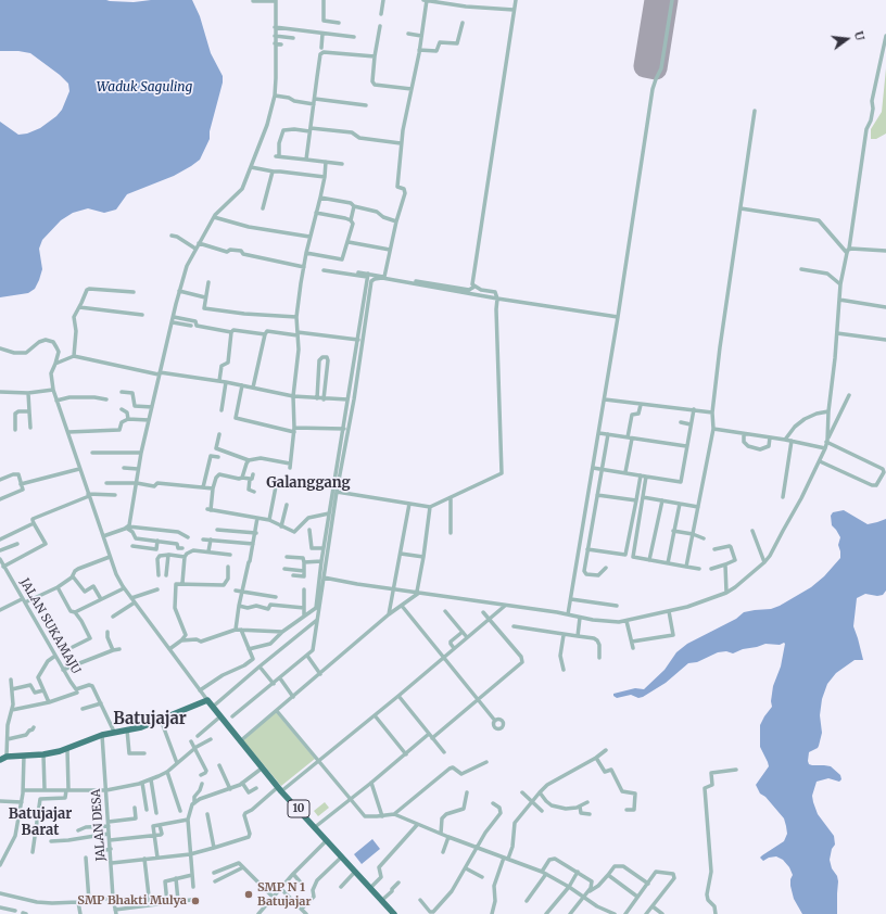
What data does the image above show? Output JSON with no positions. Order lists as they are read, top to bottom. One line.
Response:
{"streets":{"highway":["10"],"street":["JALAN SUKAMAJU","JALAN DESA"]},"districts":["Galanggang","Batujajar","Batujajar Barat"],"water":["Waduk Saguling"],"places":["SMP N 1 Batujajar","SMP Bhakti Mulya"],"north":"right"}
